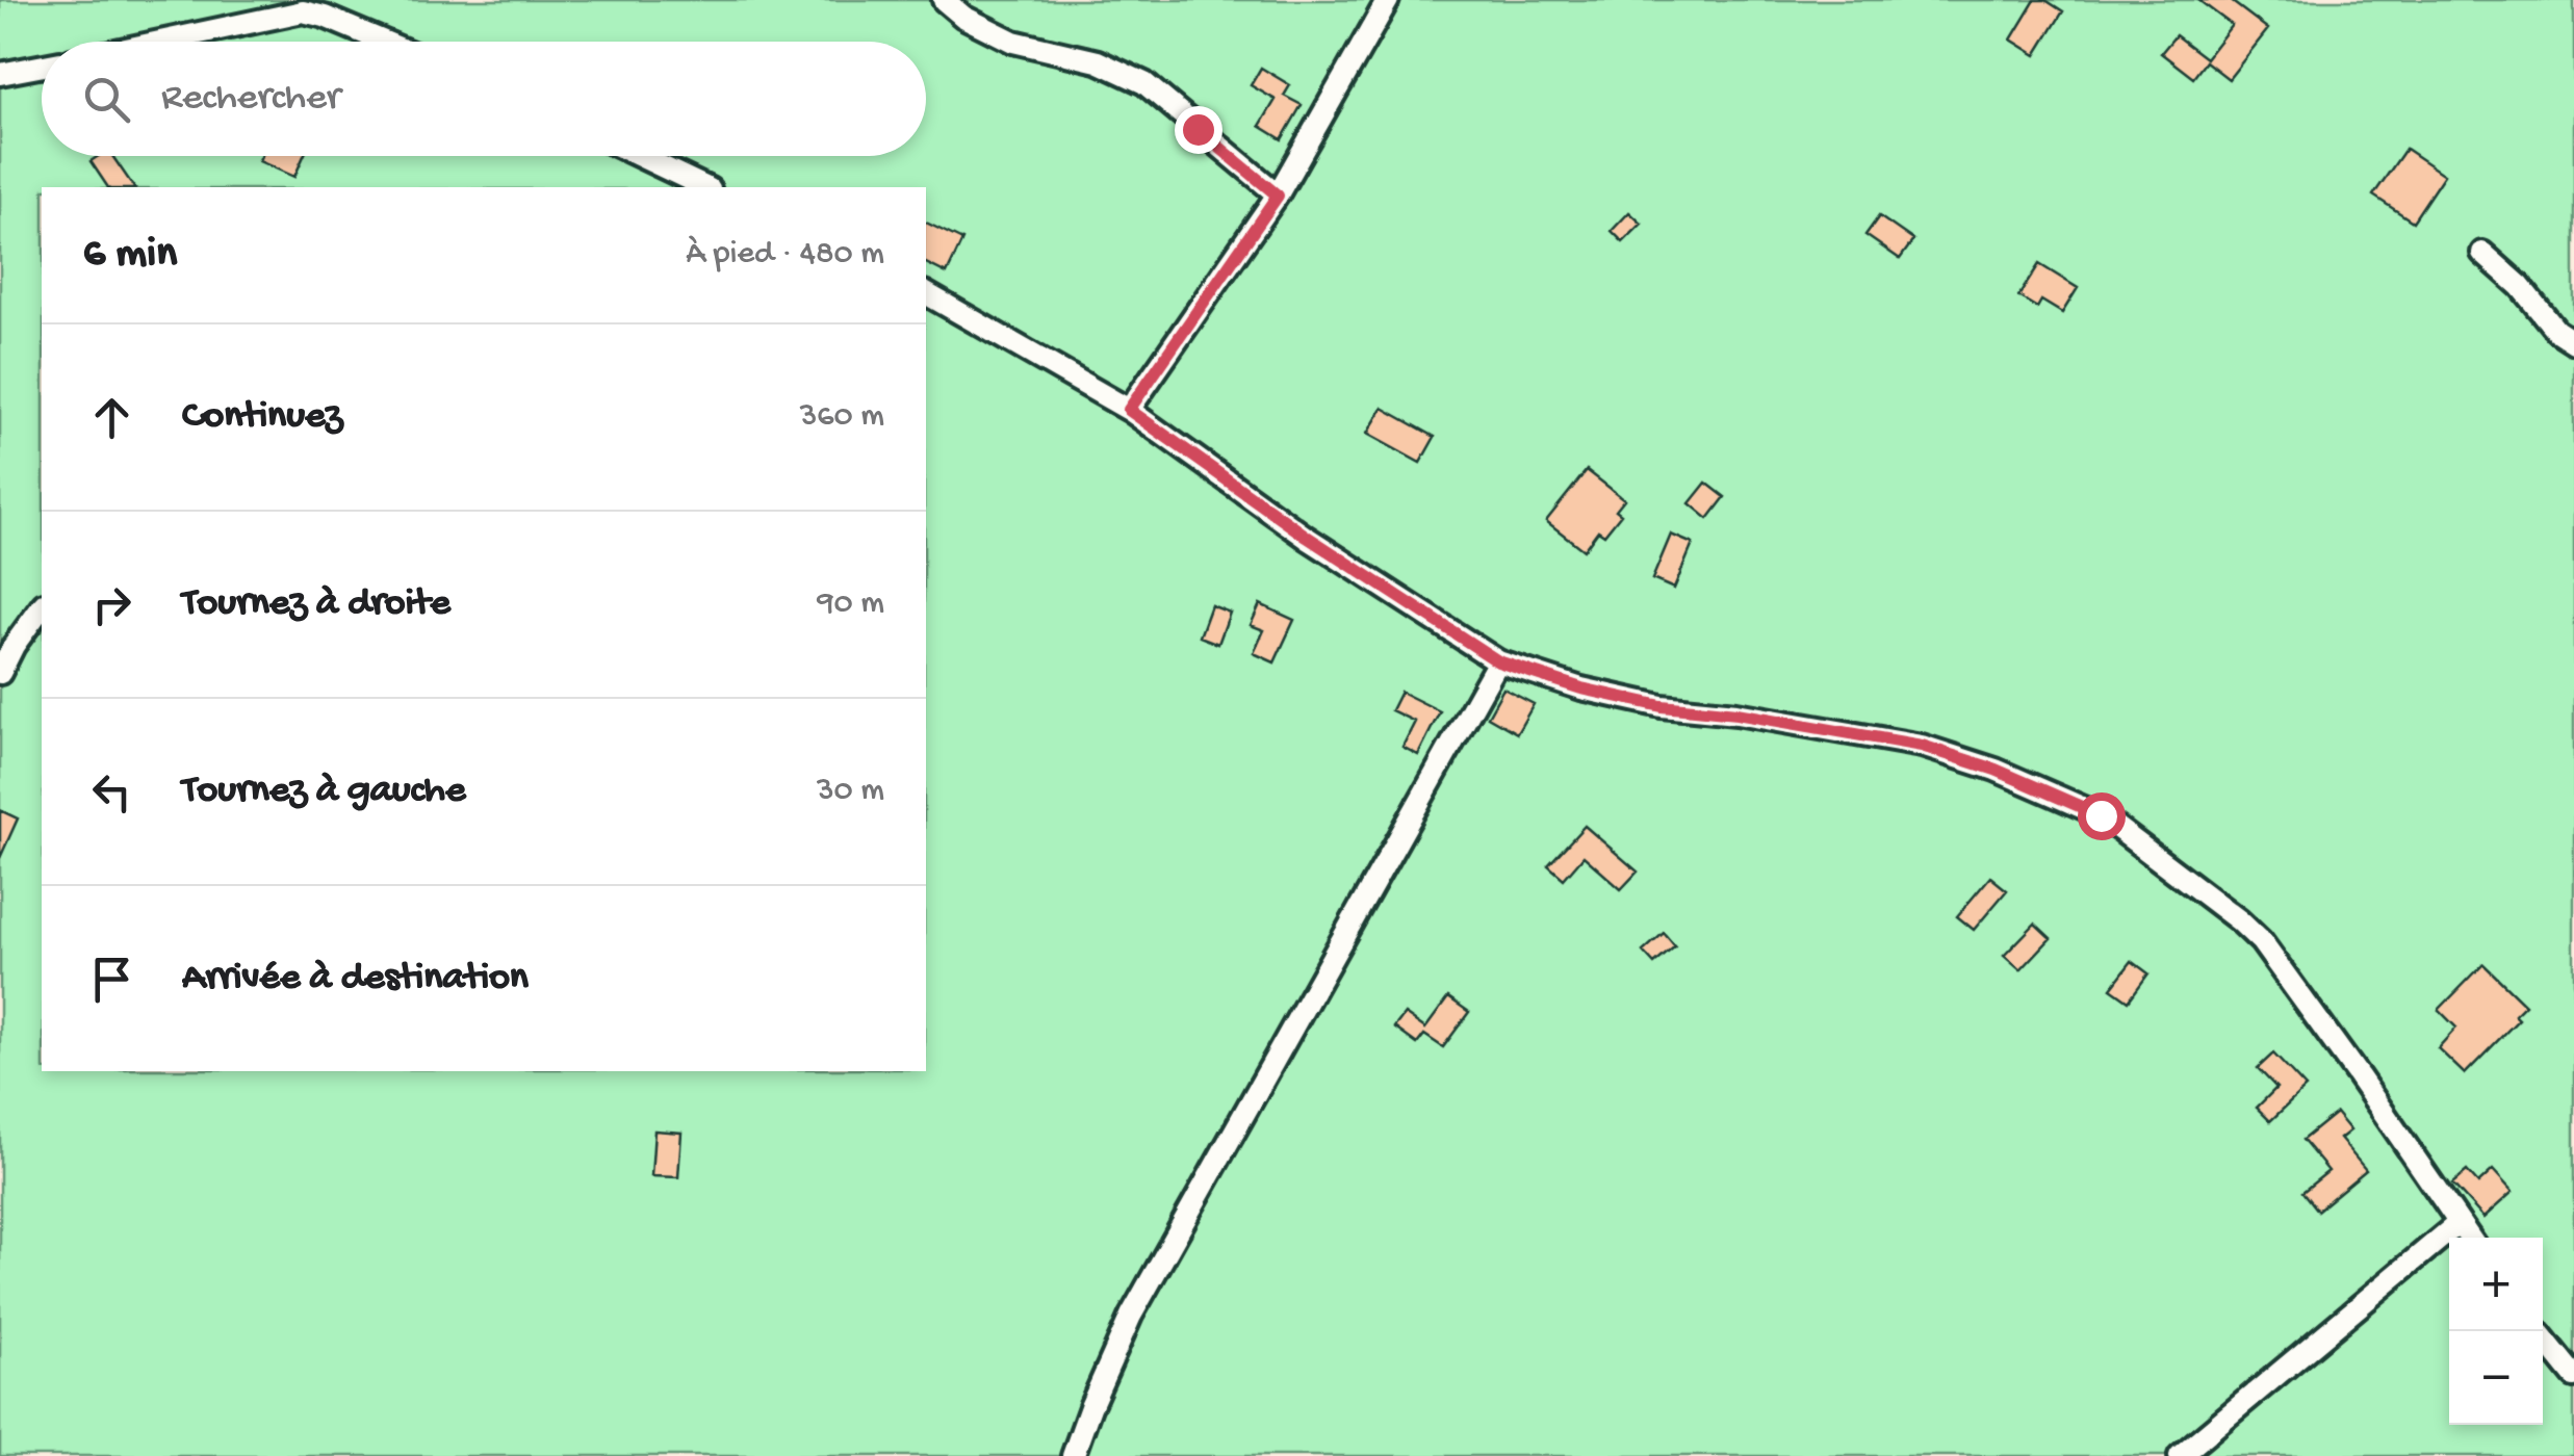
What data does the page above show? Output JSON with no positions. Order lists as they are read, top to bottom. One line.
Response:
{"page":{"search":"Rechercher","heading":["6 min","À pied · 480 m"],"list":[["Continuez","360 m"],["Tournez à droite","90 m"],["Tournez à gauche","30 m"],"Arrivée à destination"],"map_buttons":["+","−"]}}
